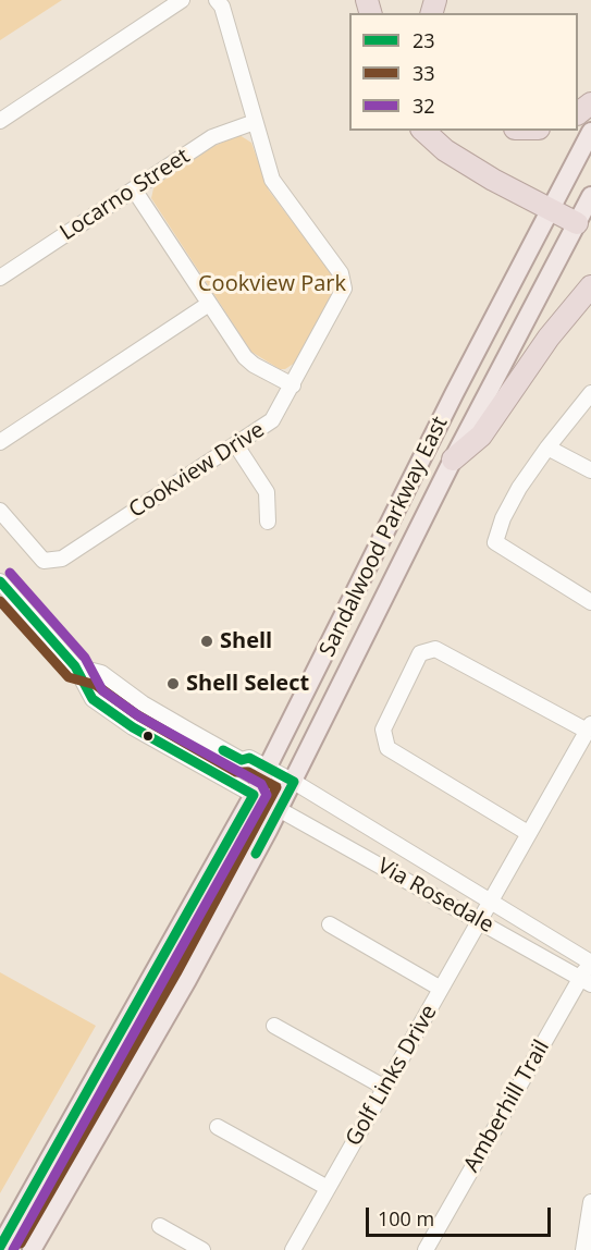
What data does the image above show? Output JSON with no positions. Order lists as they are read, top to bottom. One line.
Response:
{"streets":{"main road":["Sandalwood Parkway East"],"street":["Locarno Street","Cookview Drive","Via Rosedale","Golf Links Drive","Amberhill Trail"]},"crossings":[["Locarno Street","Cookview Drive"],["Sandalwood Parkway East","Via Rosedale"],["Via Rosedale","Golf Links Drive"],["Via Rosedale","Amberhill Trail"]],"parks":["Cookview Park"],"places":["Shell","Shell Select"],"lines":["transit line 32","transit line 23","transit line 33"],"legend":["23","33","32"],"scale_bar":"100 m"}
